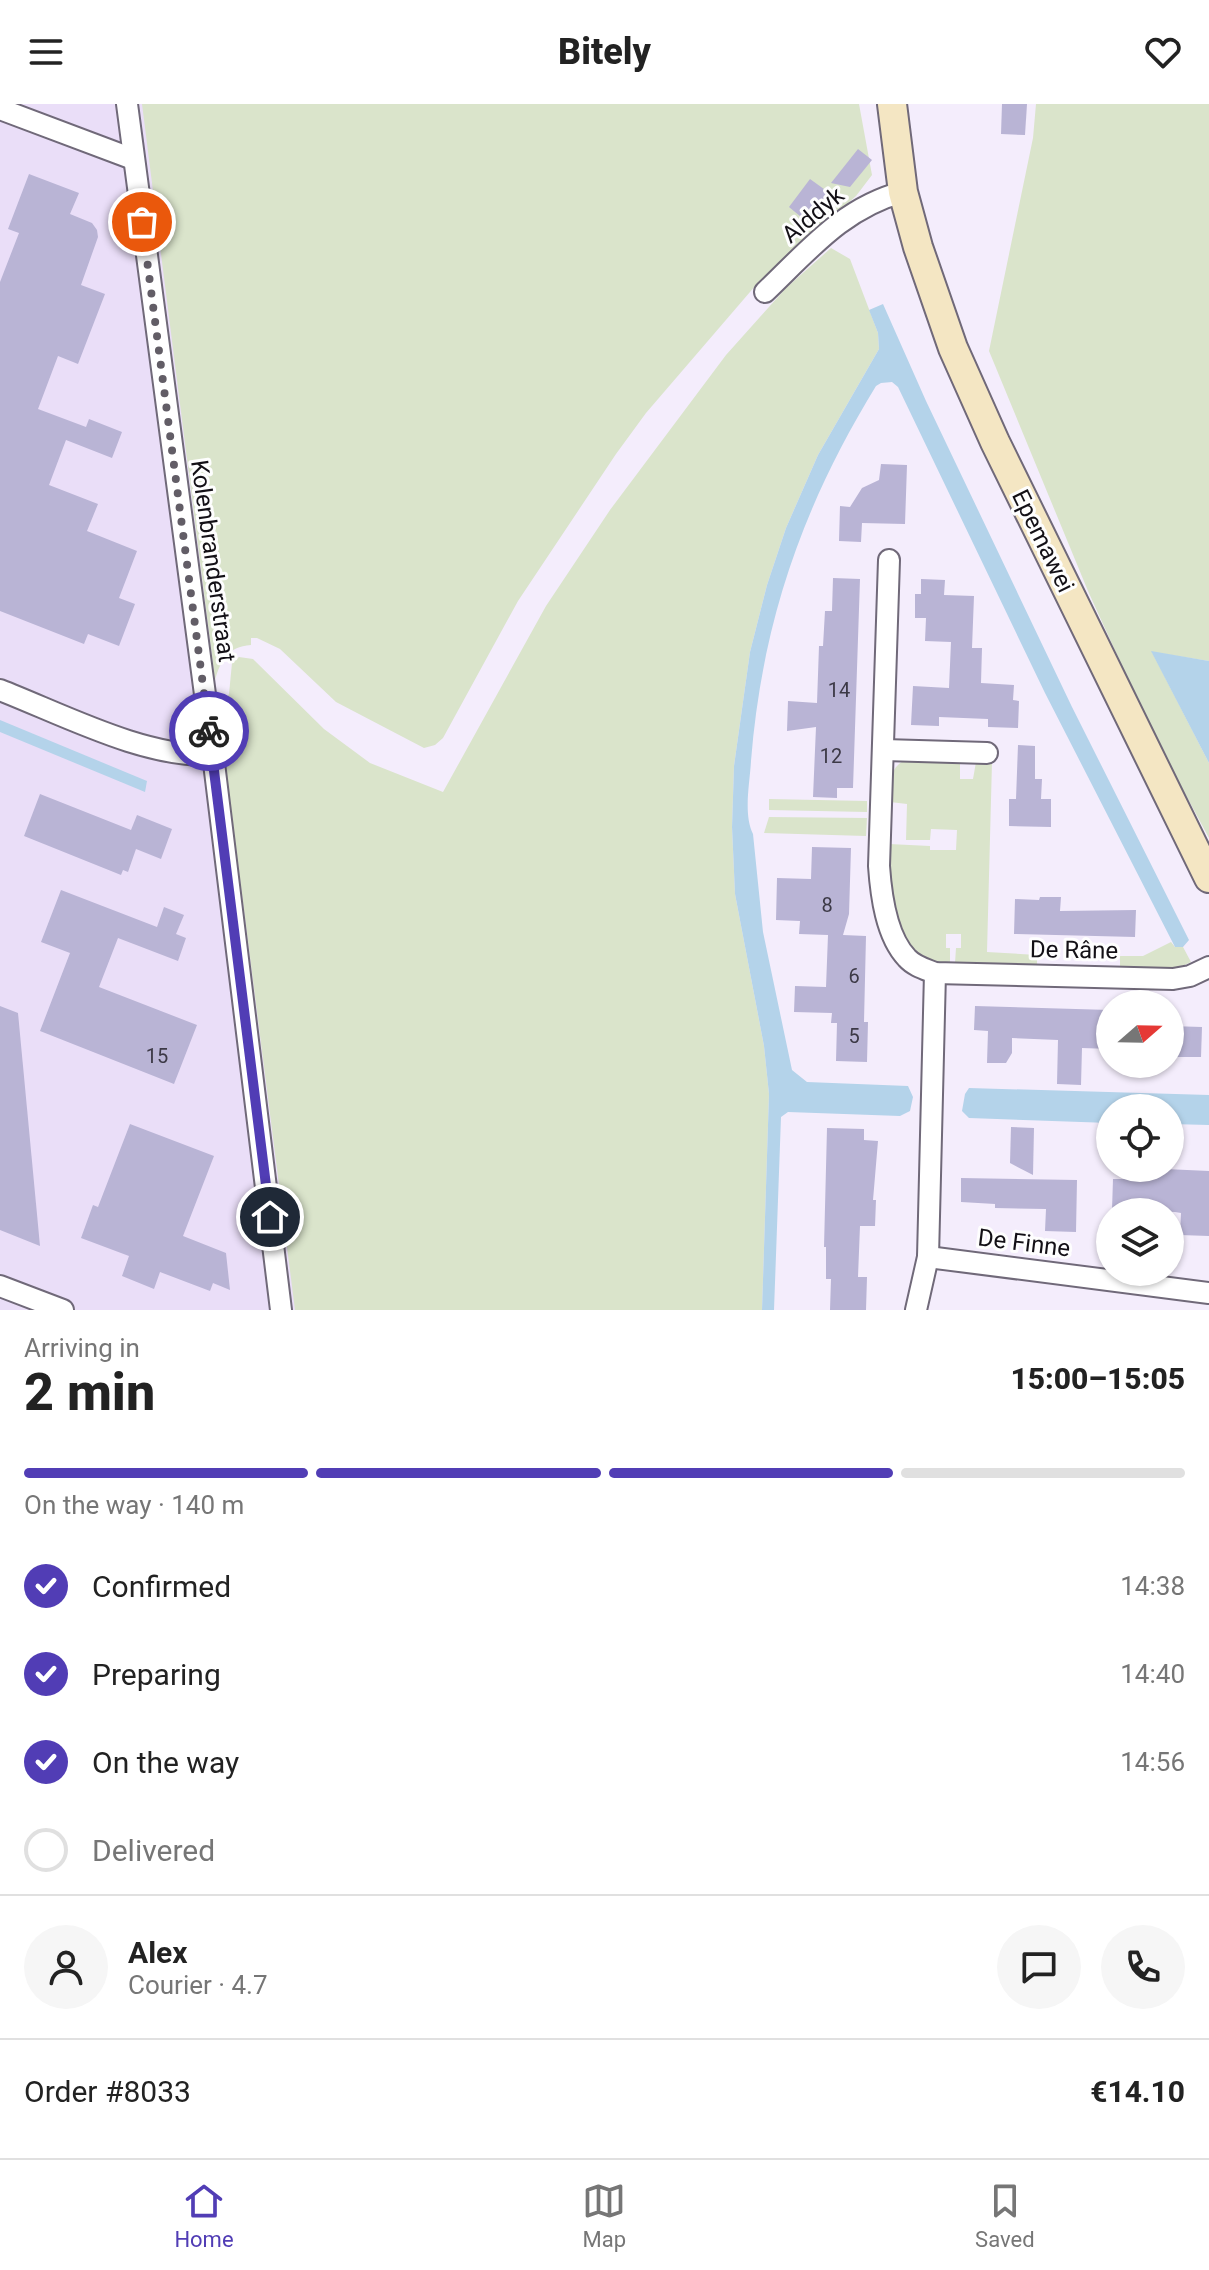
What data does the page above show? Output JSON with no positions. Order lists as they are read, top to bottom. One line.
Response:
{"streets":{"street":["Alddyk","Epemawei","Kolenbranderstraat","De Râne","De Finne"]},"crossings":[["Alddyk","Epemawei"]],"house_numbers":["14","12","8","6","5","15"],"north":"right","page":{"header":"Bitely","heading":["2 min","Arriving in","15:00–15:05"],"panel":["Alex","Courier · 4.7","Order #8033","€14.10"],"bar":"On the way · 140 m","list":[["Confirmed","14:38"],["Preparing","14:40"],["On the way","14:56"],"Delivered"],"tabs":["Home","Map","Saved"]}}
